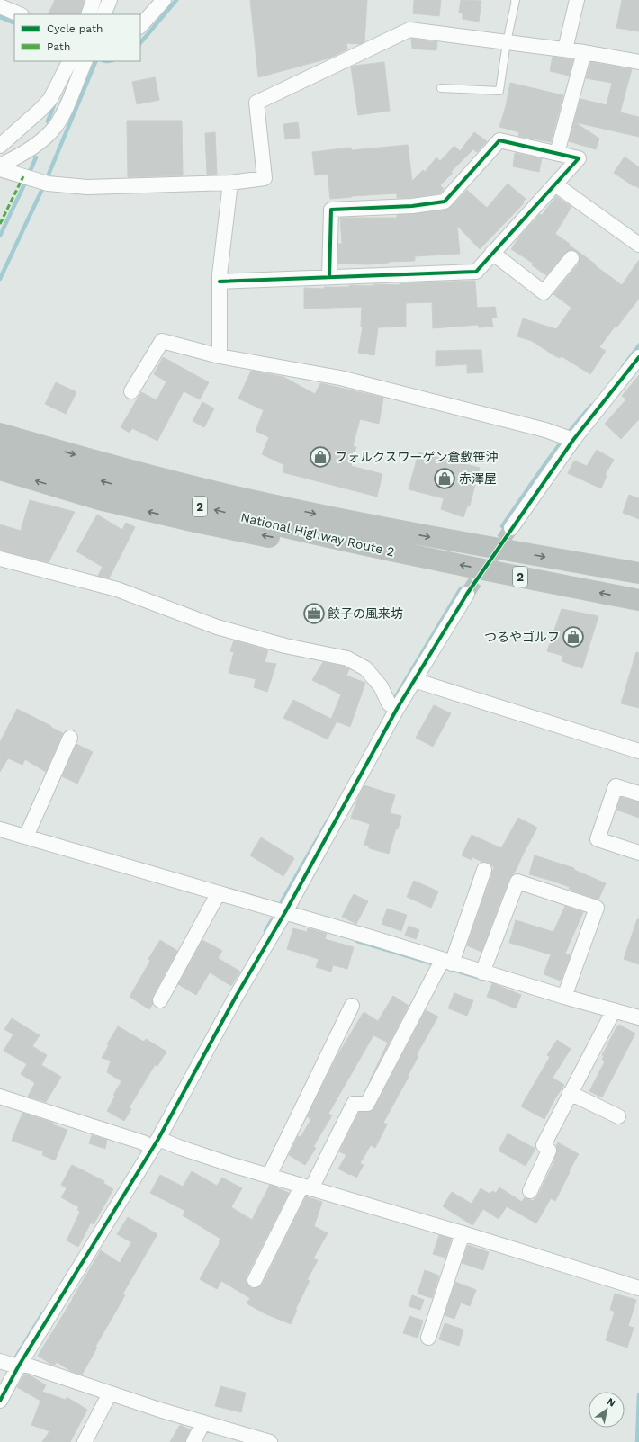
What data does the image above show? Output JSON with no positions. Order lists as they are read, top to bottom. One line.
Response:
{"streets":{"highway":["2","National Highway Route 2"]},"places":{"shop":["フォルクスワーゲン倉敷笹沖","赤澤屋","つるやゴルフ"],"office":["餃子の風来坊"]},"legend":["Cycle path","Path"],"north":"top right"}
